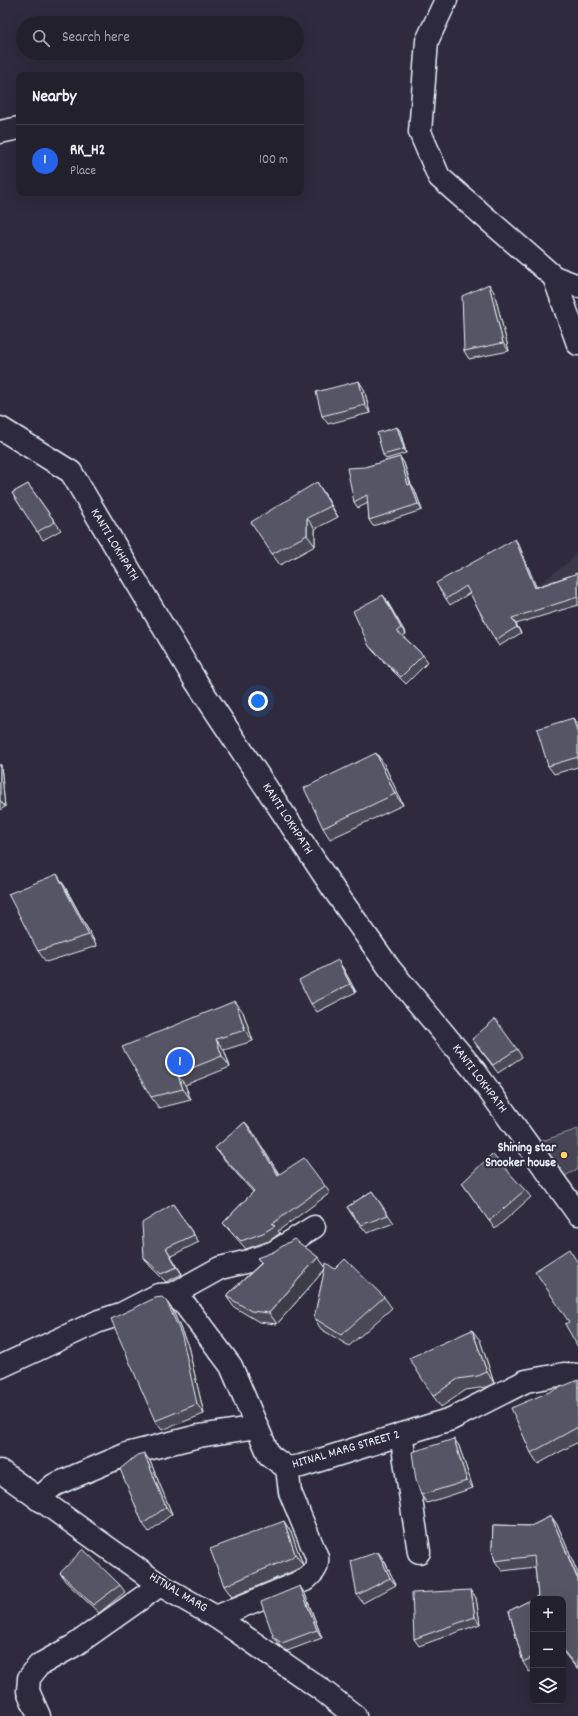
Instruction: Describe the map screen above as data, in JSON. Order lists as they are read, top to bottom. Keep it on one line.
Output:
{"streets":{"street":["KANTI LOKHPATH","HITNAL MARG STREET 2","HITNAL MARG"]},"places":["Shining star Snooker house"],"page":{"search":"Search here","heading":"Nearby","list":[{"mark":"1","name":"RK_H2","note":"Place","value":"100 m"}],"pins":"1","map_buttons":["+","−"]}}
